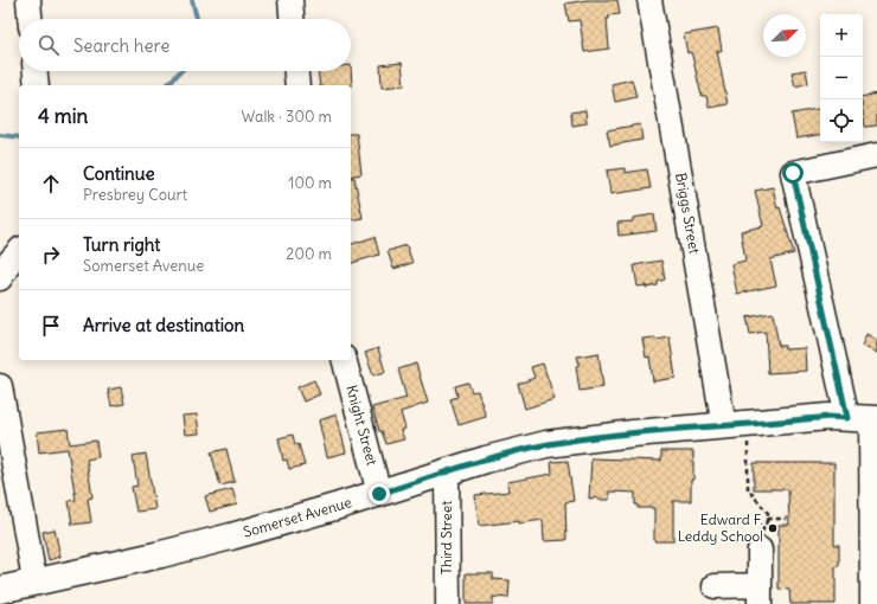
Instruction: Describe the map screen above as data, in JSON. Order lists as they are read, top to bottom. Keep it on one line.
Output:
{"streets":{"main road":["Somerset Avenue"],"street":["Briggs Street","Knight Street","Third Street"]},"crossings":[["Briggs Street","Somerset Avenue"],["Knight Street","Somerset Avenue"],["Somerset Avenue","Third Street"]],"places":["Edward F. Leddy School"],"north":"top right","page":{"map_buttons":["+","−"],"search":"Search here","heading":["4 min","Walk · 300 m"],"list":[["Continue","Presbrey Court","100 m"],["Turn right","Somerset Avenue","200 m"],"Arrive at destination"]}}
